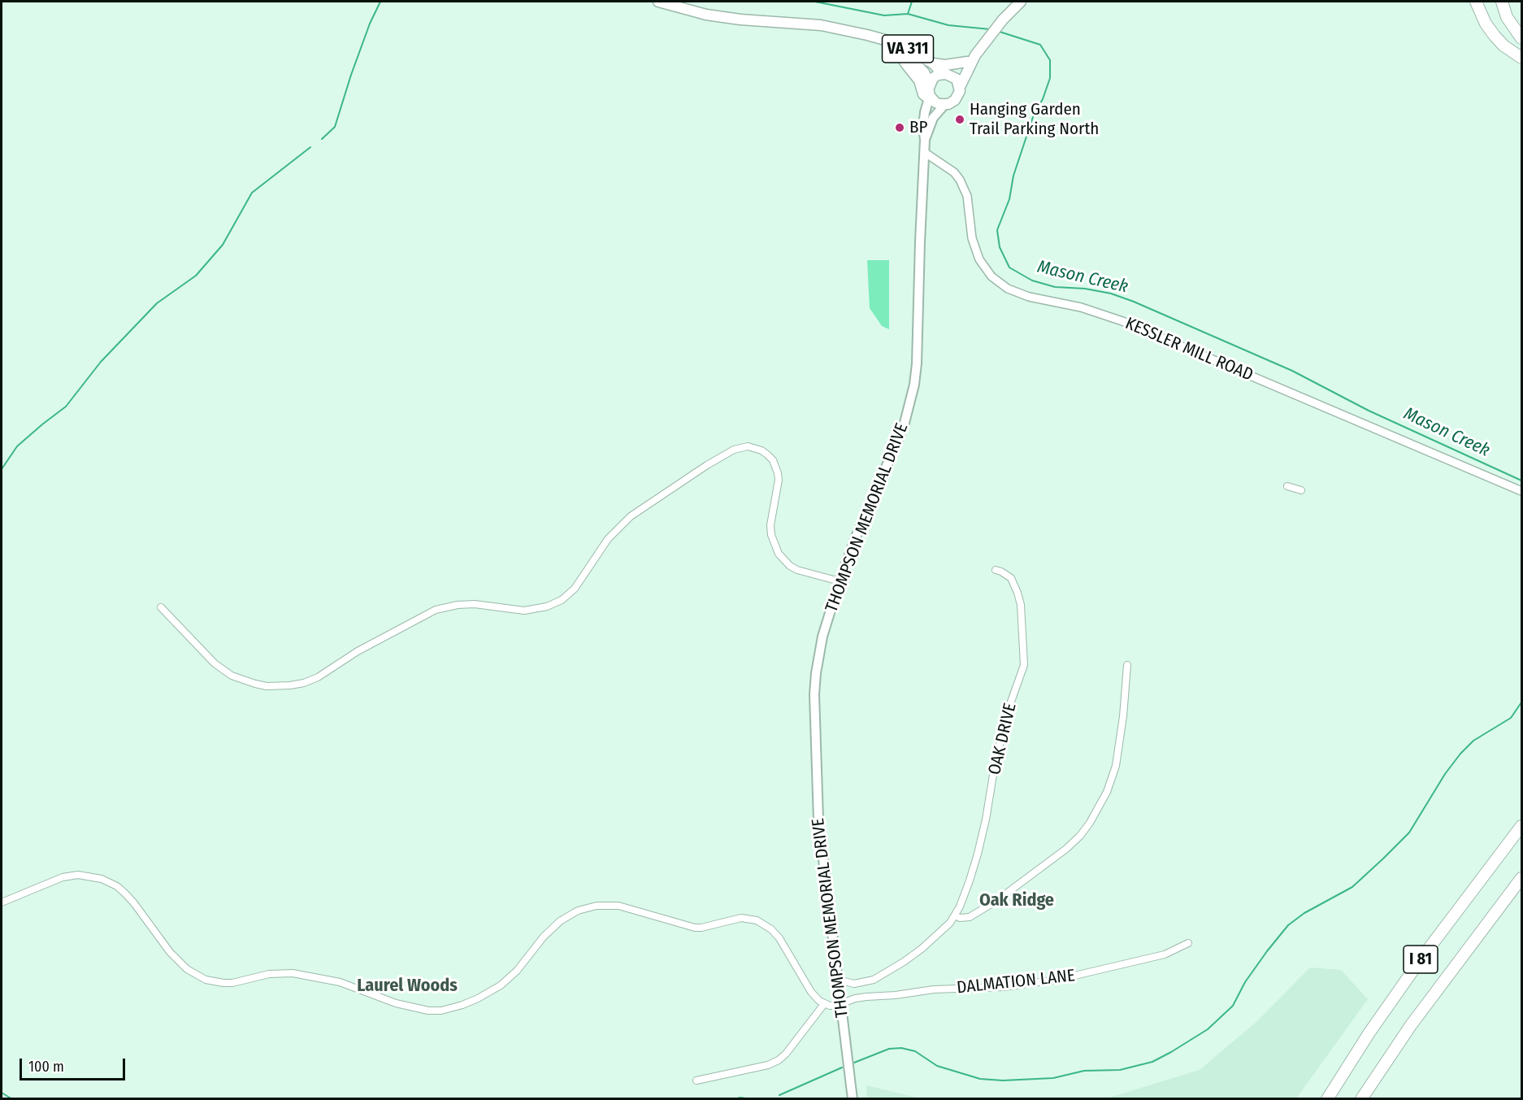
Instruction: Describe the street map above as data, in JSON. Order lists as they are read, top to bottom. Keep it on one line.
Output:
{"streets":{"highway":["I 81"],"main road":["VA 311","THOMPSON MEMORIAL DRIVE"],"street":["KESSLER MILL ROAD","OAK DRIVE","DALMATION LANE"]},"crossings":[["VA 311","THOMPSON MEMORIAL DRIVE"],["KESSLER MILL ROAD","THOMPSON MEMORIAL DRIVE"],["THOMPSON MEMORIAL DRIVE","OAK DRIVE"],["THOMPSON MEMORIAL DRIVE","DALMATION LANE"]],"districts":["Oak Ridge","Laurel Woods"],"water":["Mason Creek"],"places":["Hanging Garden Trail Parking North","BP"],"scale_bar":"100 m"}
